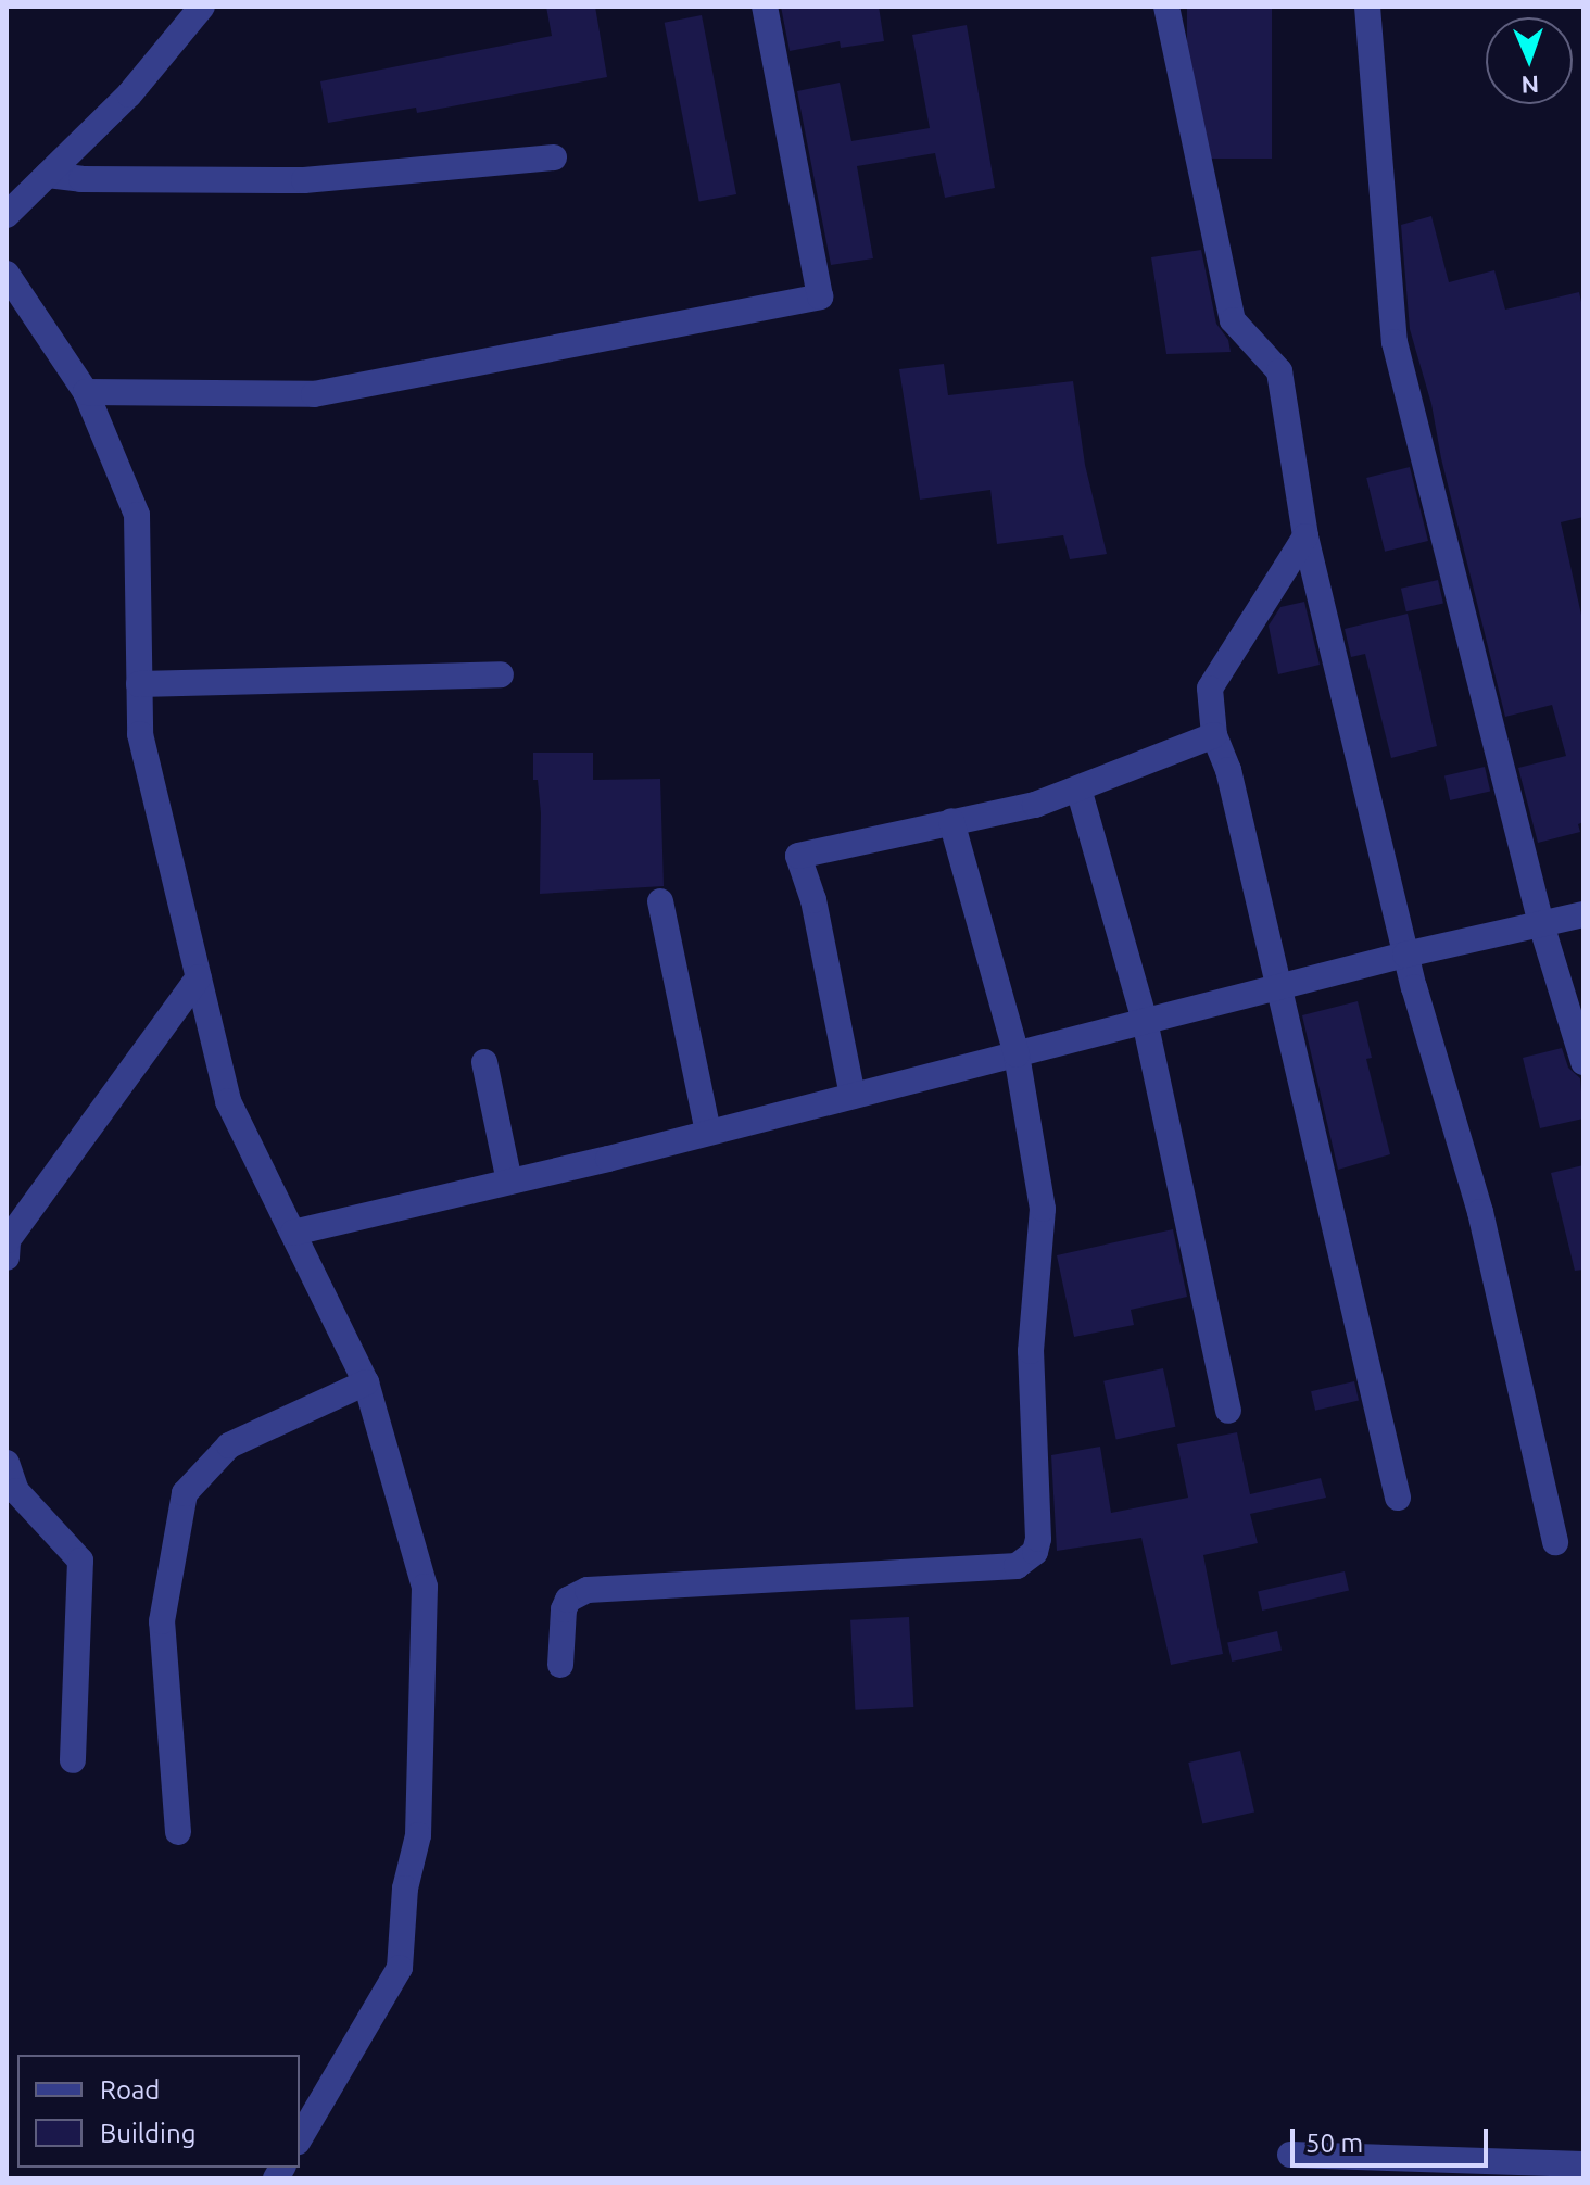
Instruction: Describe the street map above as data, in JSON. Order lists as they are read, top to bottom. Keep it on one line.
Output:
{"legend":["Road","Building"],"scale_bar":"50 m","north":"bottom"}
